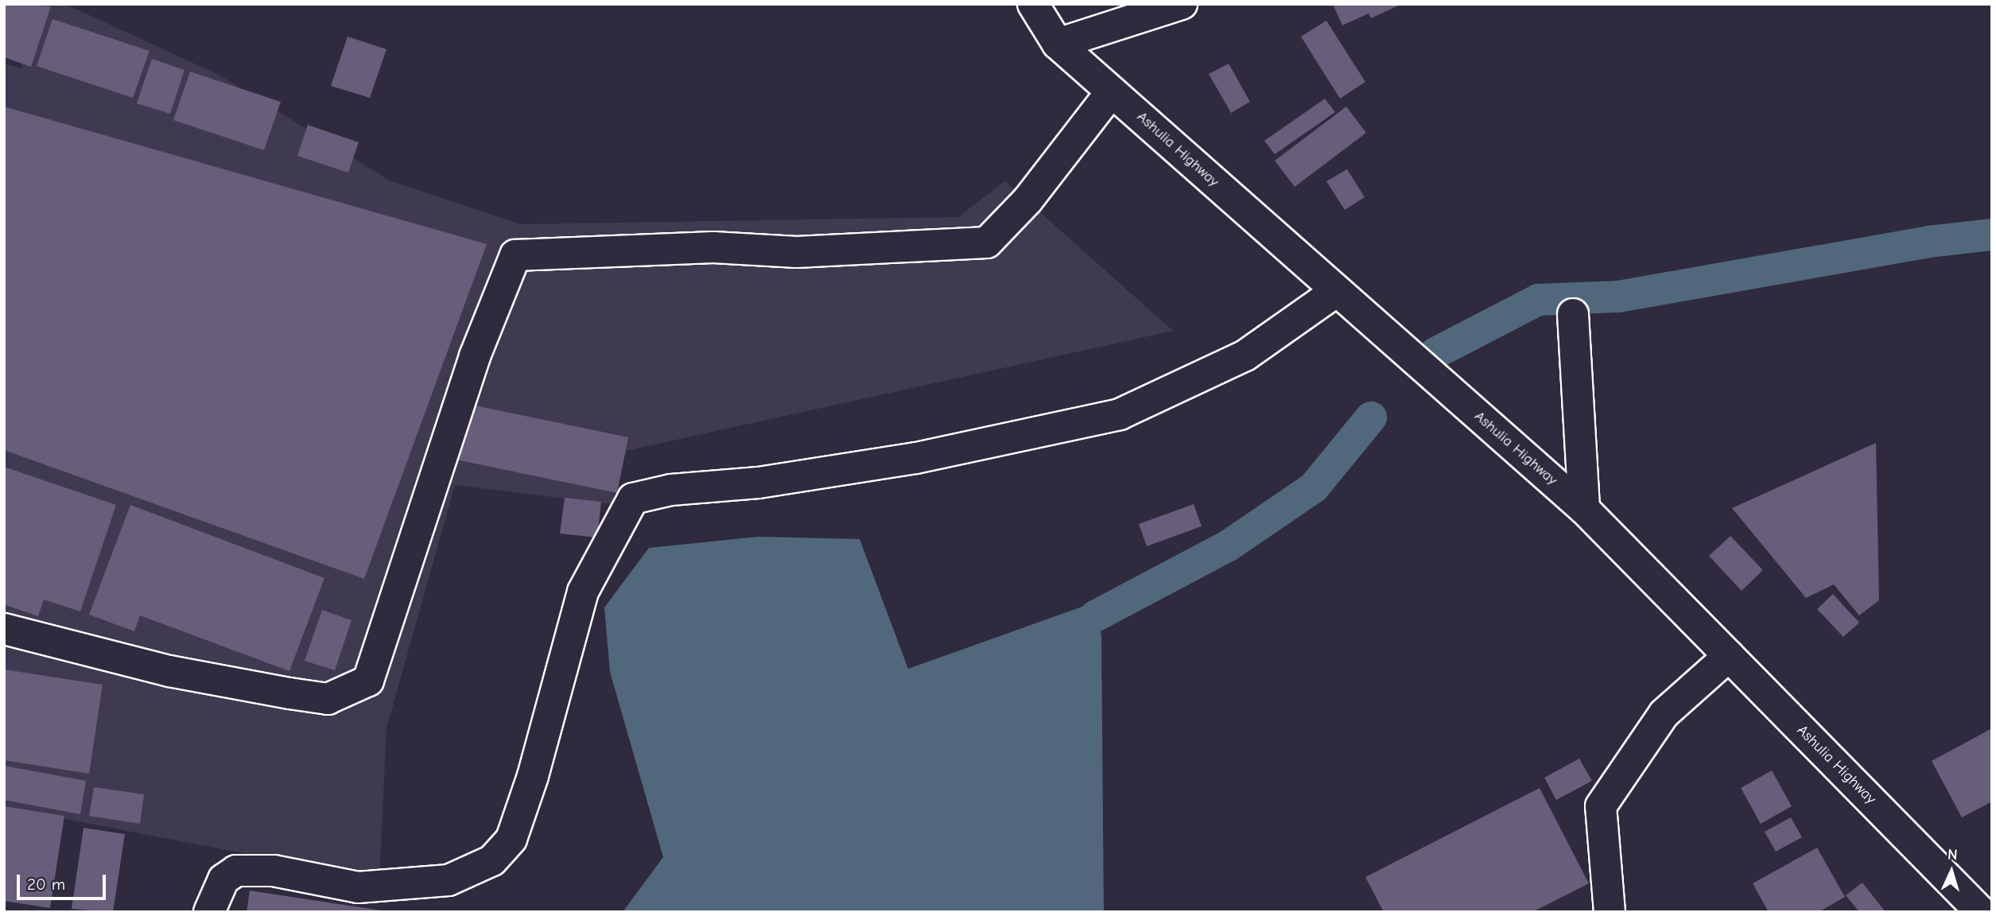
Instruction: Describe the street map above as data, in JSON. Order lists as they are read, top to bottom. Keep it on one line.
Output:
{"streets":{"main road":["Ashulia Highway"]},"scale_bar":"20 m","north":"top"}
